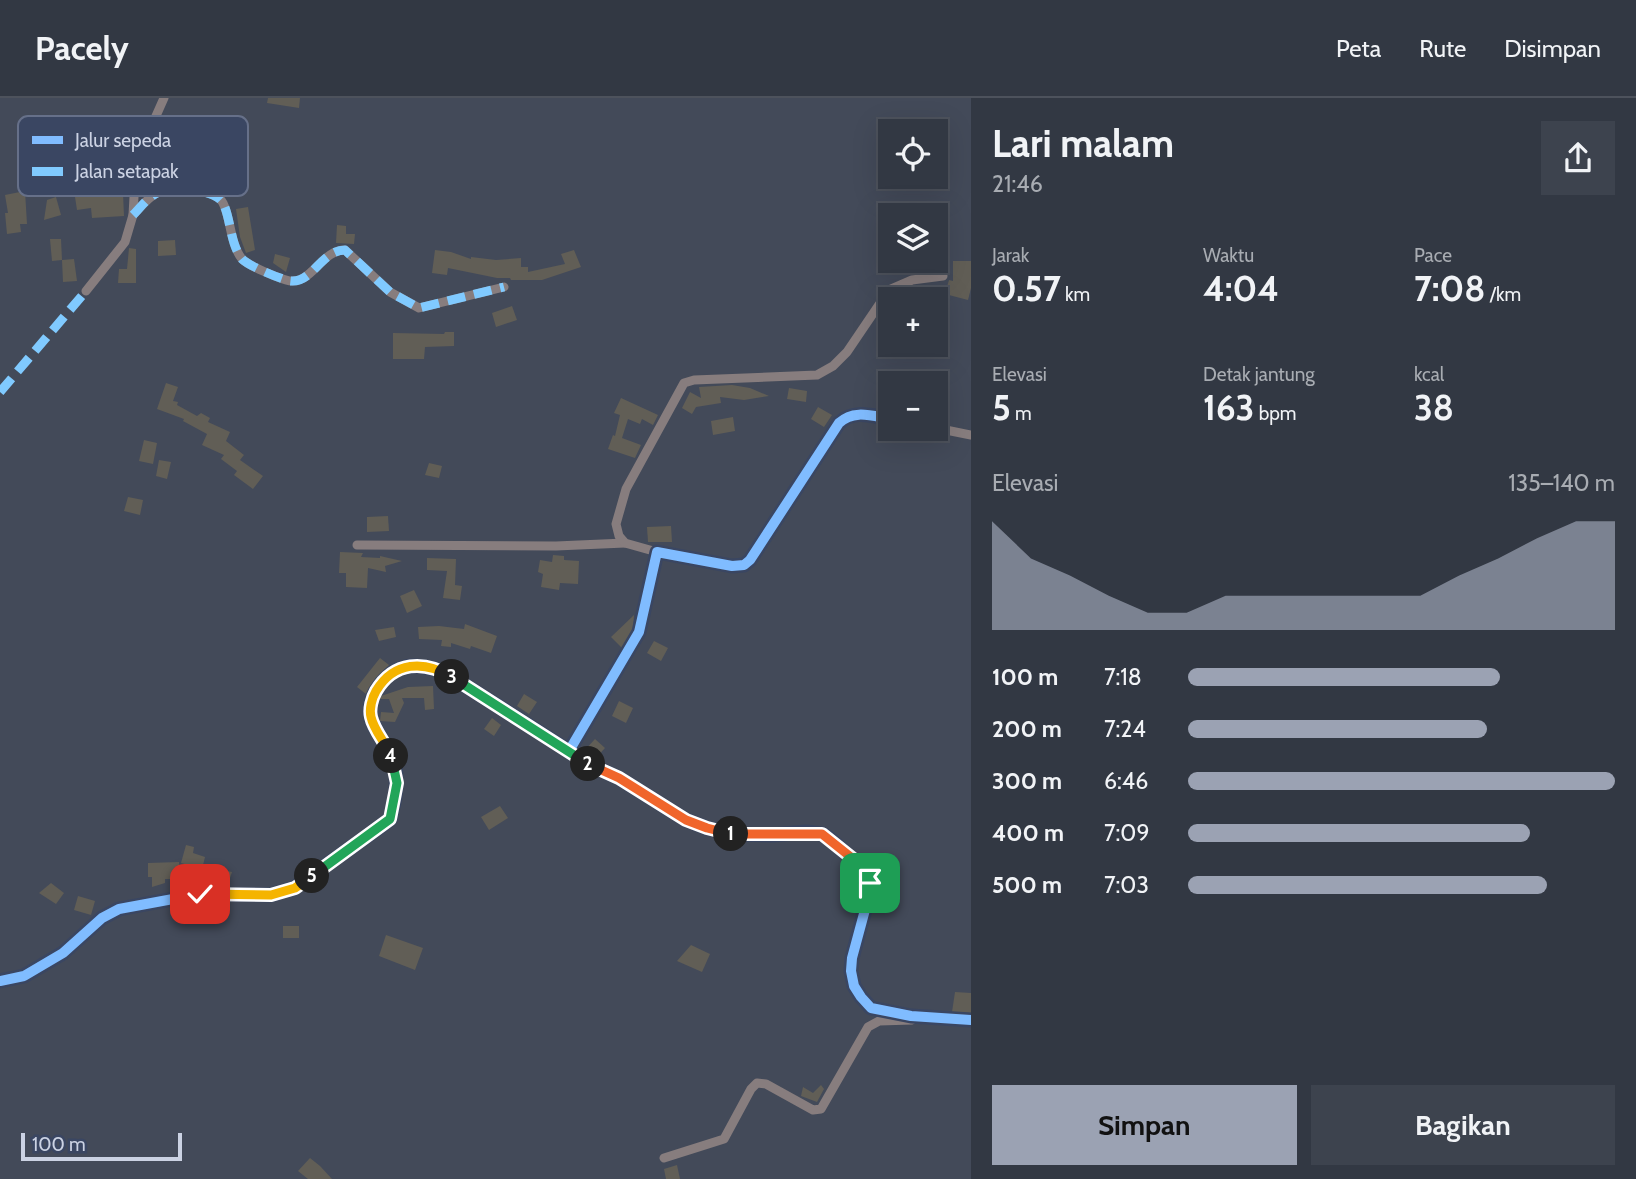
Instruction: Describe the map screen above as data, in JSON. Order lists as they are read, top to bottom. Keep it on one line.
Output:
{"legend":["Jalur sepeda","Jalan setapak"],"scale_bar":"100 m","page":{"header":"Pacely","nav":["Peta","Rute","Disimpan"],"heading":["Lari malam","21:46"],"map_buttons":["+","−"],"stats":[["Jarak","0.57 km"],["Waktu","4:04"],["Pace","7:08 /km"],["Elevasi","5 m"],["Detak jantung","163 bpm"],["kcal","38"]],"chart":["Elevasi","135–140 m"],"list":[{"name":"100 m","note":"7:18"},{"name":"200 m","note":"7:24"},{"name":"300 m","note":"6:46"},{"name":"400 m","note":"7:09"},{"name":"500 m","note":"7:03"}],"pins":["3","4","2","1","5"],"buttons":["Simpan","Bagikan"],"scale":"100 m"}}
